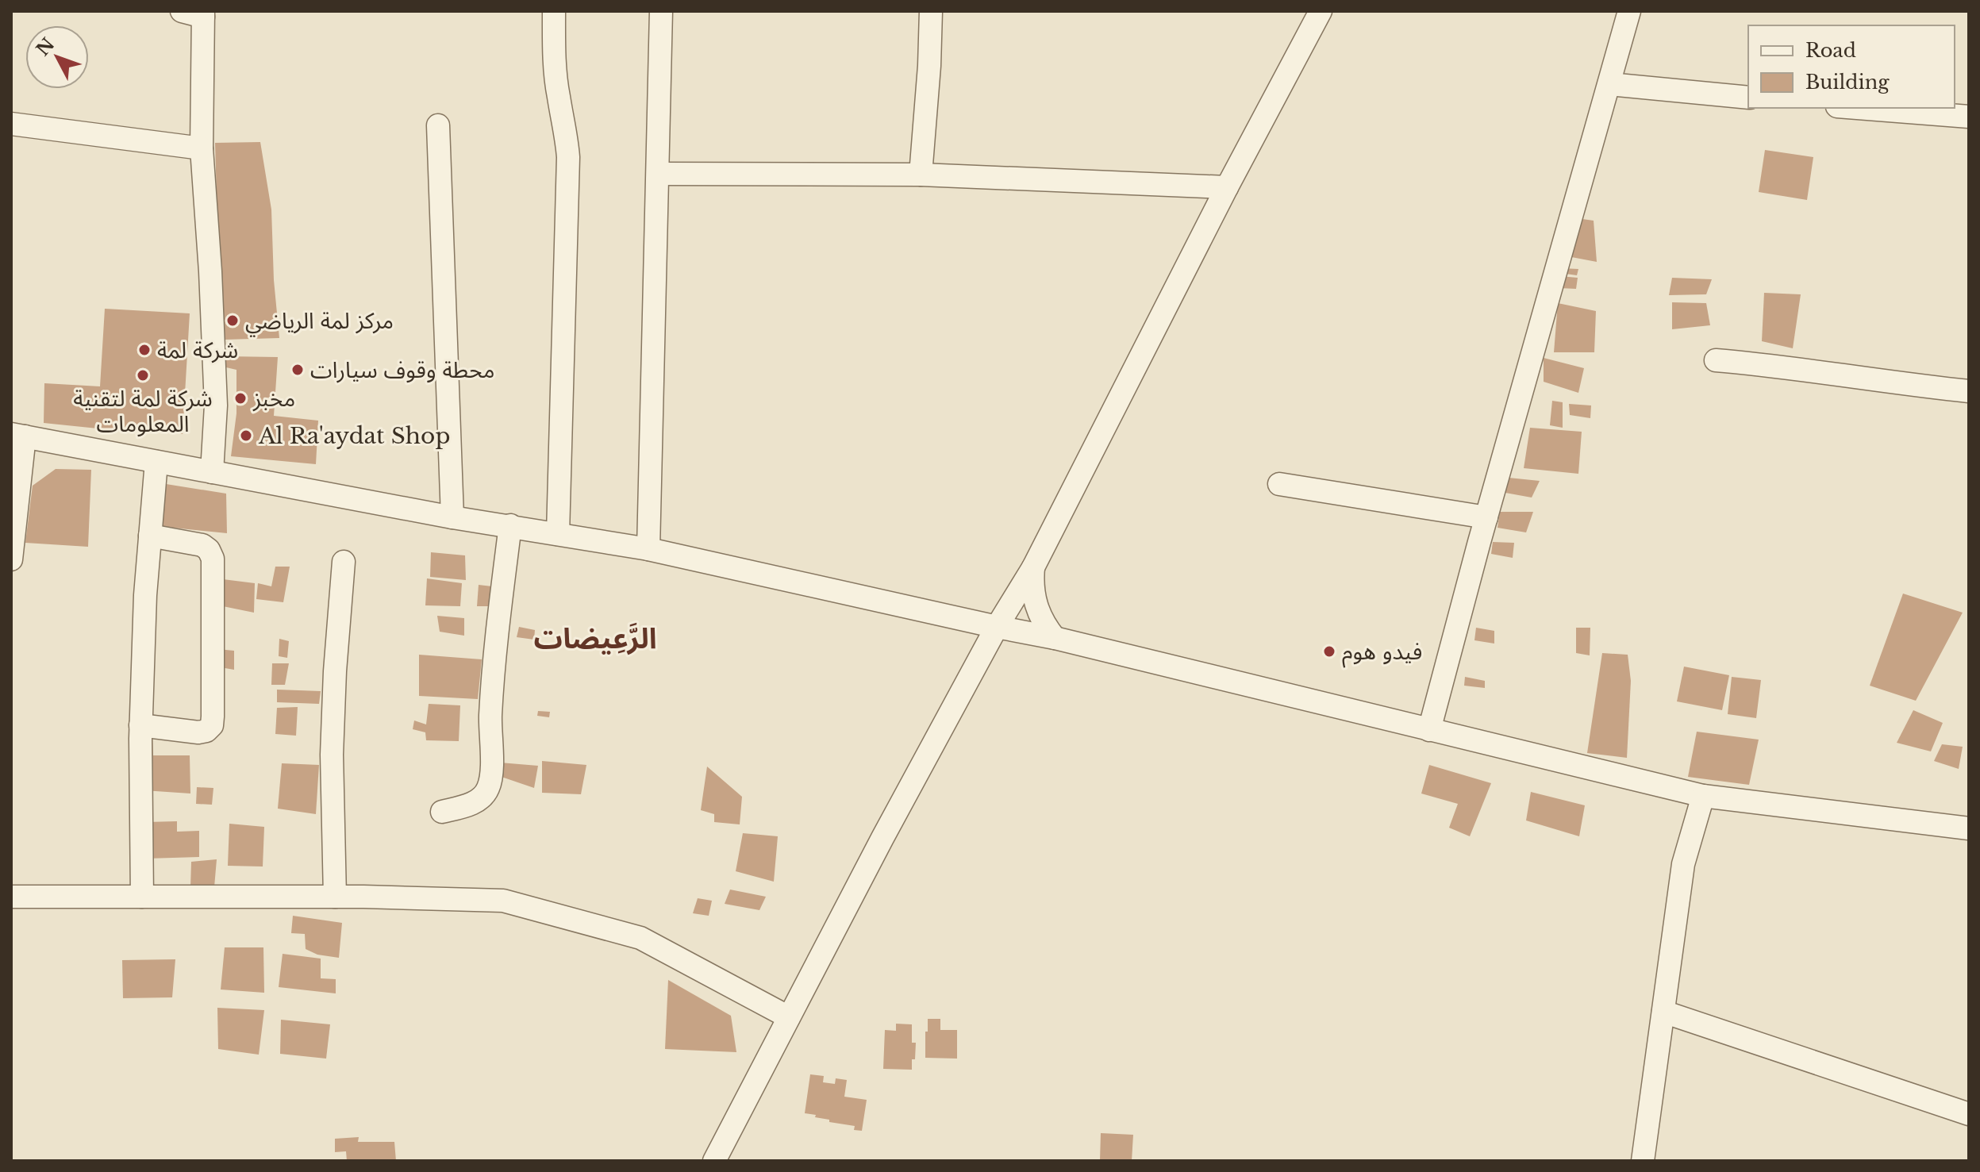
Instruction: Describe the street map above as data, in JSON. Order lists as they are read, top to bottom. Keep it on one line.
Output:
{"districts":["الرَّعِيضات"],"places":["مركز لمة الرياضي","شركة لمة","محطة وقوف سيارات","شركة لمة لتقنية المعلومات","مخبز","Al Ra'aydat Shop","فيدو هوم"],"legend":["Road","Building"],"north":"top left"}
